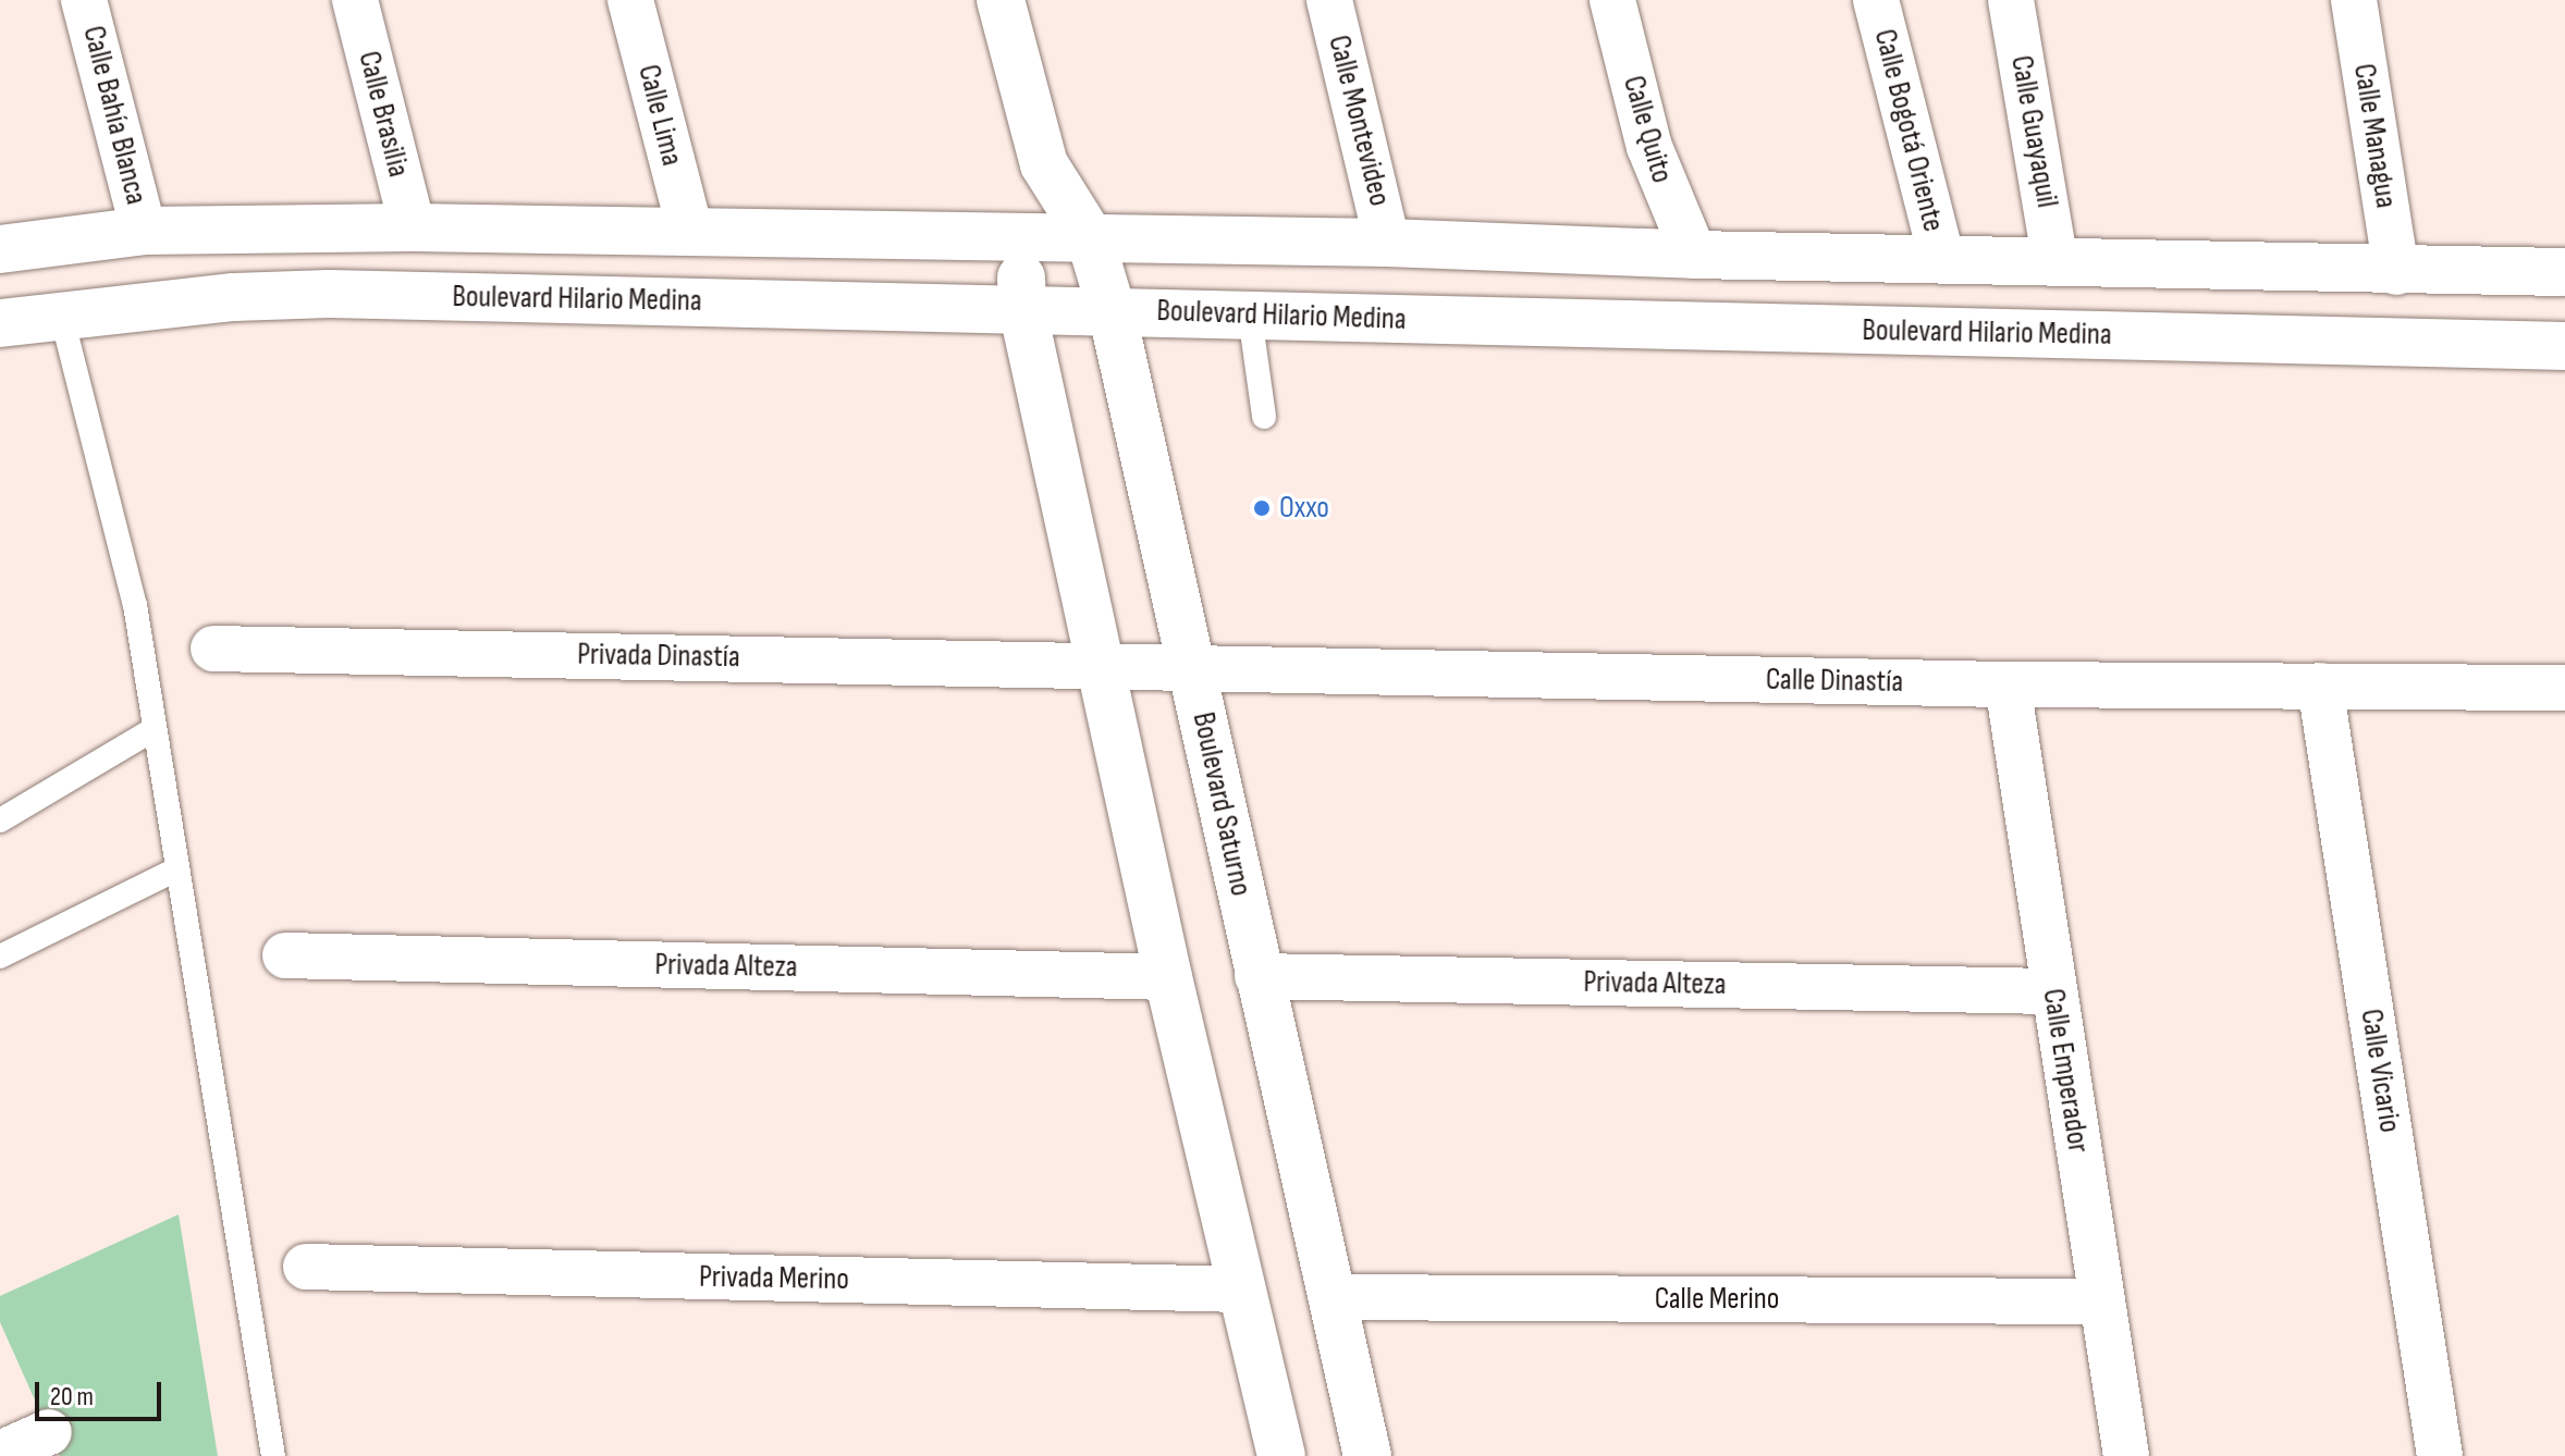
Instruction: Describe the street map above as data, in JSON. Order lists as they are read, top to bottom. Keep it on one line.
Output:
{"streets":{"main road":["Boulevard Hilario Medina","Boulevard Saturno"],"street":["Calle Brasilia","Calle Bahía Blanca","Calle Lima","Calle Montevideo","Calle Quito","Calle Bogotá Oriente","Calle Guayaquil","Calle Managua","Privada Dinastía","Calle Dinastía","Privada Alteza","Calle Emperador","Calle Vicario","Privada Merino","Calle Merino"]},"crossings":[["Boulevard Hilario Medina","Boulevard Saturno"],["Privada Dinastía","Calle Dinastía"],["Calle Dinastía","Boulevard Saturno"],["Calle Dinastía","Calle Emperador"],["Calle Dinastía","Calle Vicario"],["Boulevard Saturno","Privada Alteza"],["Boulevard Saturno","Calle Merino"],["Privada Alteza","Calle Emperador"],["Calle Emperador","Calle Merino"]],"places":["Oxxo"],"scale_bar":"20 m"}
